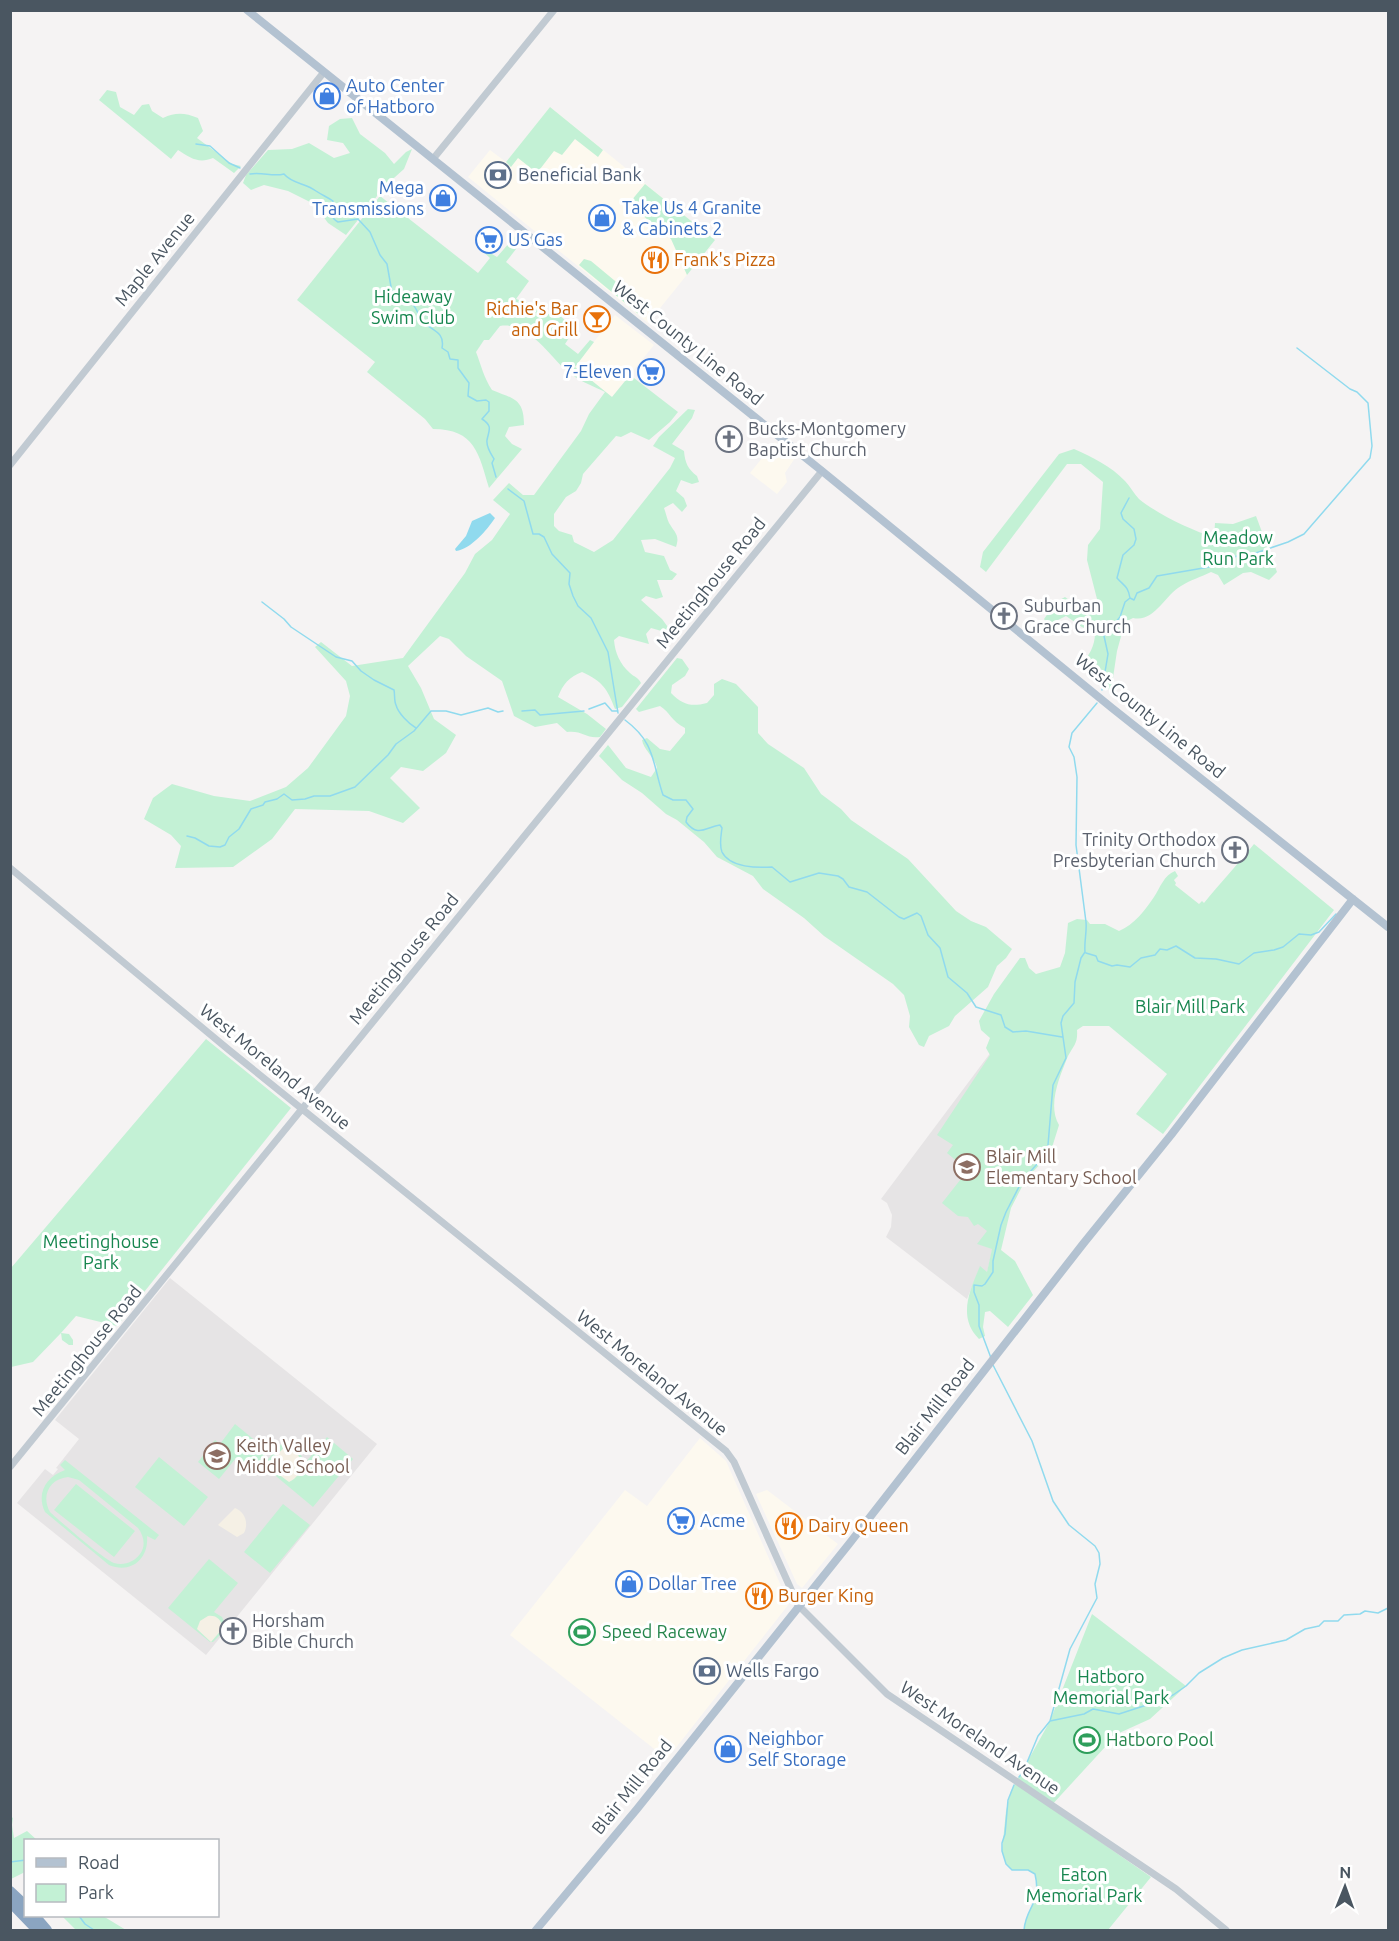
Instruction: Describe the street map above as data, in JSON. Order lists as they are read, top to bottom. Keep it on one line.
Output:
{"streets":{"main road":["West County Line Road","Blair Mill Road"],"street":["Maple Avenue","Meetinghouse Road","West Moreland Avenue"]},"crossings":[["Maple Avenue","West County Line Road"],["West County Line Road","Meetinghouse Road"],["West County Line Road","Blair Mill Road"],["Meetinghouse Road","West Moreland Avenue"],["West Moreland Avenue","Blair Mill Road"]],"parks":["Hideaway Swim Club","Meadow Run Park","Blair Mill Park","Meetinghouse Park","Hatboro Memorial Park","Eaton Memorial Park"],"places":{"shop":["Auto Center of Hatboro","Mega Transmissions","Take Us 4 Granite & Cabinets 2","Dollar Tree","Neighbor Self Storage"],"bank":["Beneficial Bank","Wells Fargo"],"supermarket":["US Gas","7-Eleven","Acme"],"restaurant":["Frank's Pizza","Dairy Queen","Burger King"],"bar":["Richie's Bar and Grill"],"church":["Bucks-Montgomery Baptist Church","Suburban Grace Church","Trinity Orthodox Presbyterian Church","Horsham Bible Church"],"school or university":["Blair Mill Elementary School","Keith Valley Middle School"],"sports":["Speed Raceway","Hatboro Pool"]},"legend":["Road","Park"],"north":"top"}
